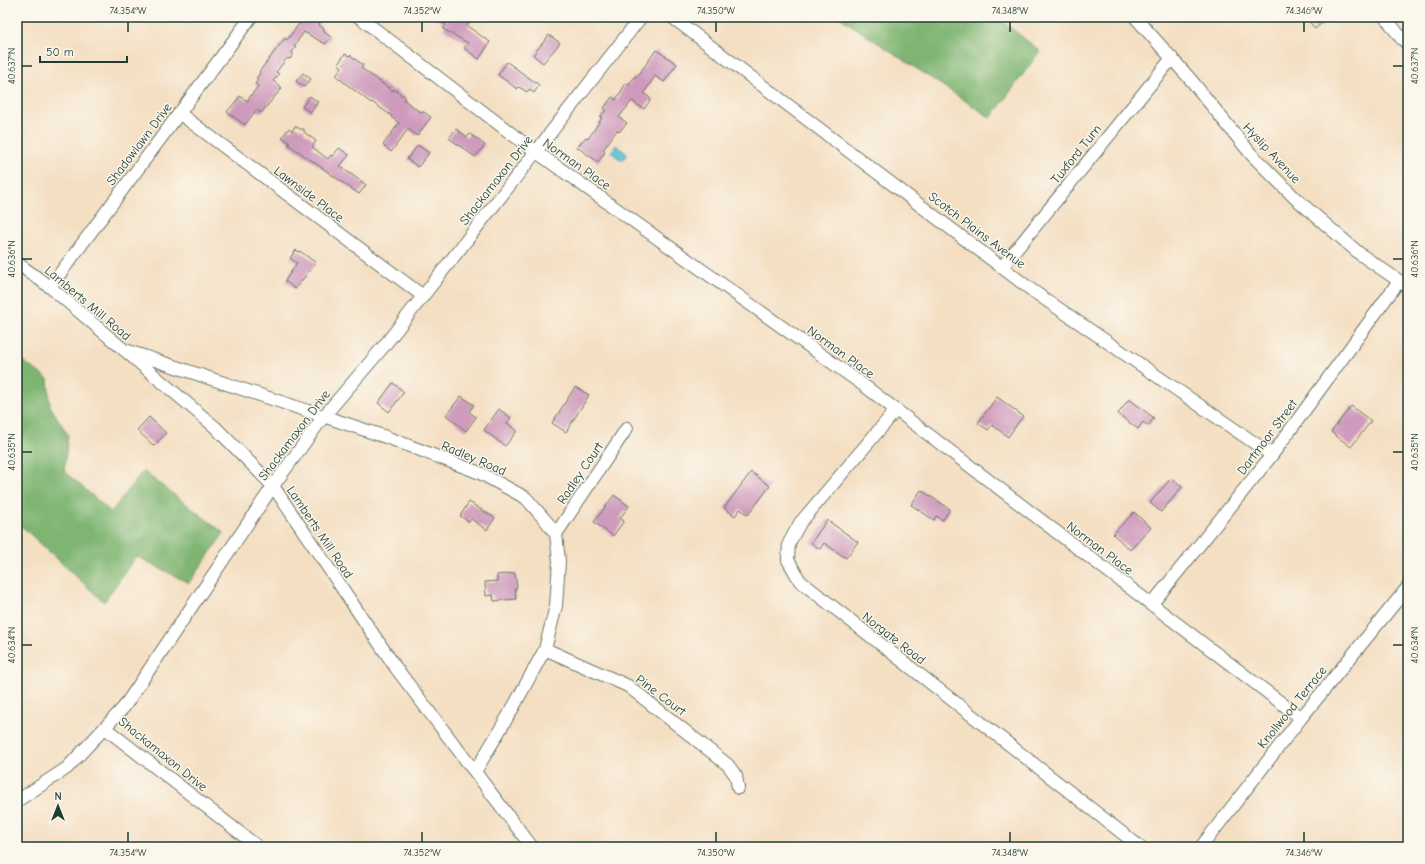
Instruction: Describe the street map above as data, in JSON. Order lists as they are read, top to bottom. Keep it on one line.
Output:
{"streets":{"street":["Shadowlawn Drive","Hyslip Avenue","Tuxford Turn","Norman Place","Shackamaxon Drive","Lawnside Place","Scotch Plains Avenue","Lamberts Mill Road","Dartmoor Street","Radley Road","Radley Court","Norgate Road","Pine Court","Knollwood Terrace"]},"crossings":[["Shadowlawn Drive","Lawnside Place"],["Shadowlawn Drive","Lamberts Mill Road"],["Hyslip Avenue","Tuxford Turn"],["Hyslip Avenue","Dartmoor Street"],["Tuxford Turn","Scotch Plains Avenue"],["Norman Place","Shackamaxon Drive"],["Norman Place","Dartmoor Street"],["Norman Place","Norgate Road"],["Norman Place","Knollwood Terrace"],["Shackamaxon Drive","Lawnside Place"],["Shackamaxon Drive","Lamberts Mill Road"],["Shackamaxon Drive","Radley Road"],["Scotch Plains Avenue","Dartmoor Street"],["Lamberts Mill Road","Radley Road"],["Radley Road","Radley Court"]],"scale_bar":"50 m","north":"top","coordinates":["74.354°W","74.352°W","74.350°W","74.348°W","74.346°W","40.637°N","40.636°N","40.635°N","40.634°N"]}
